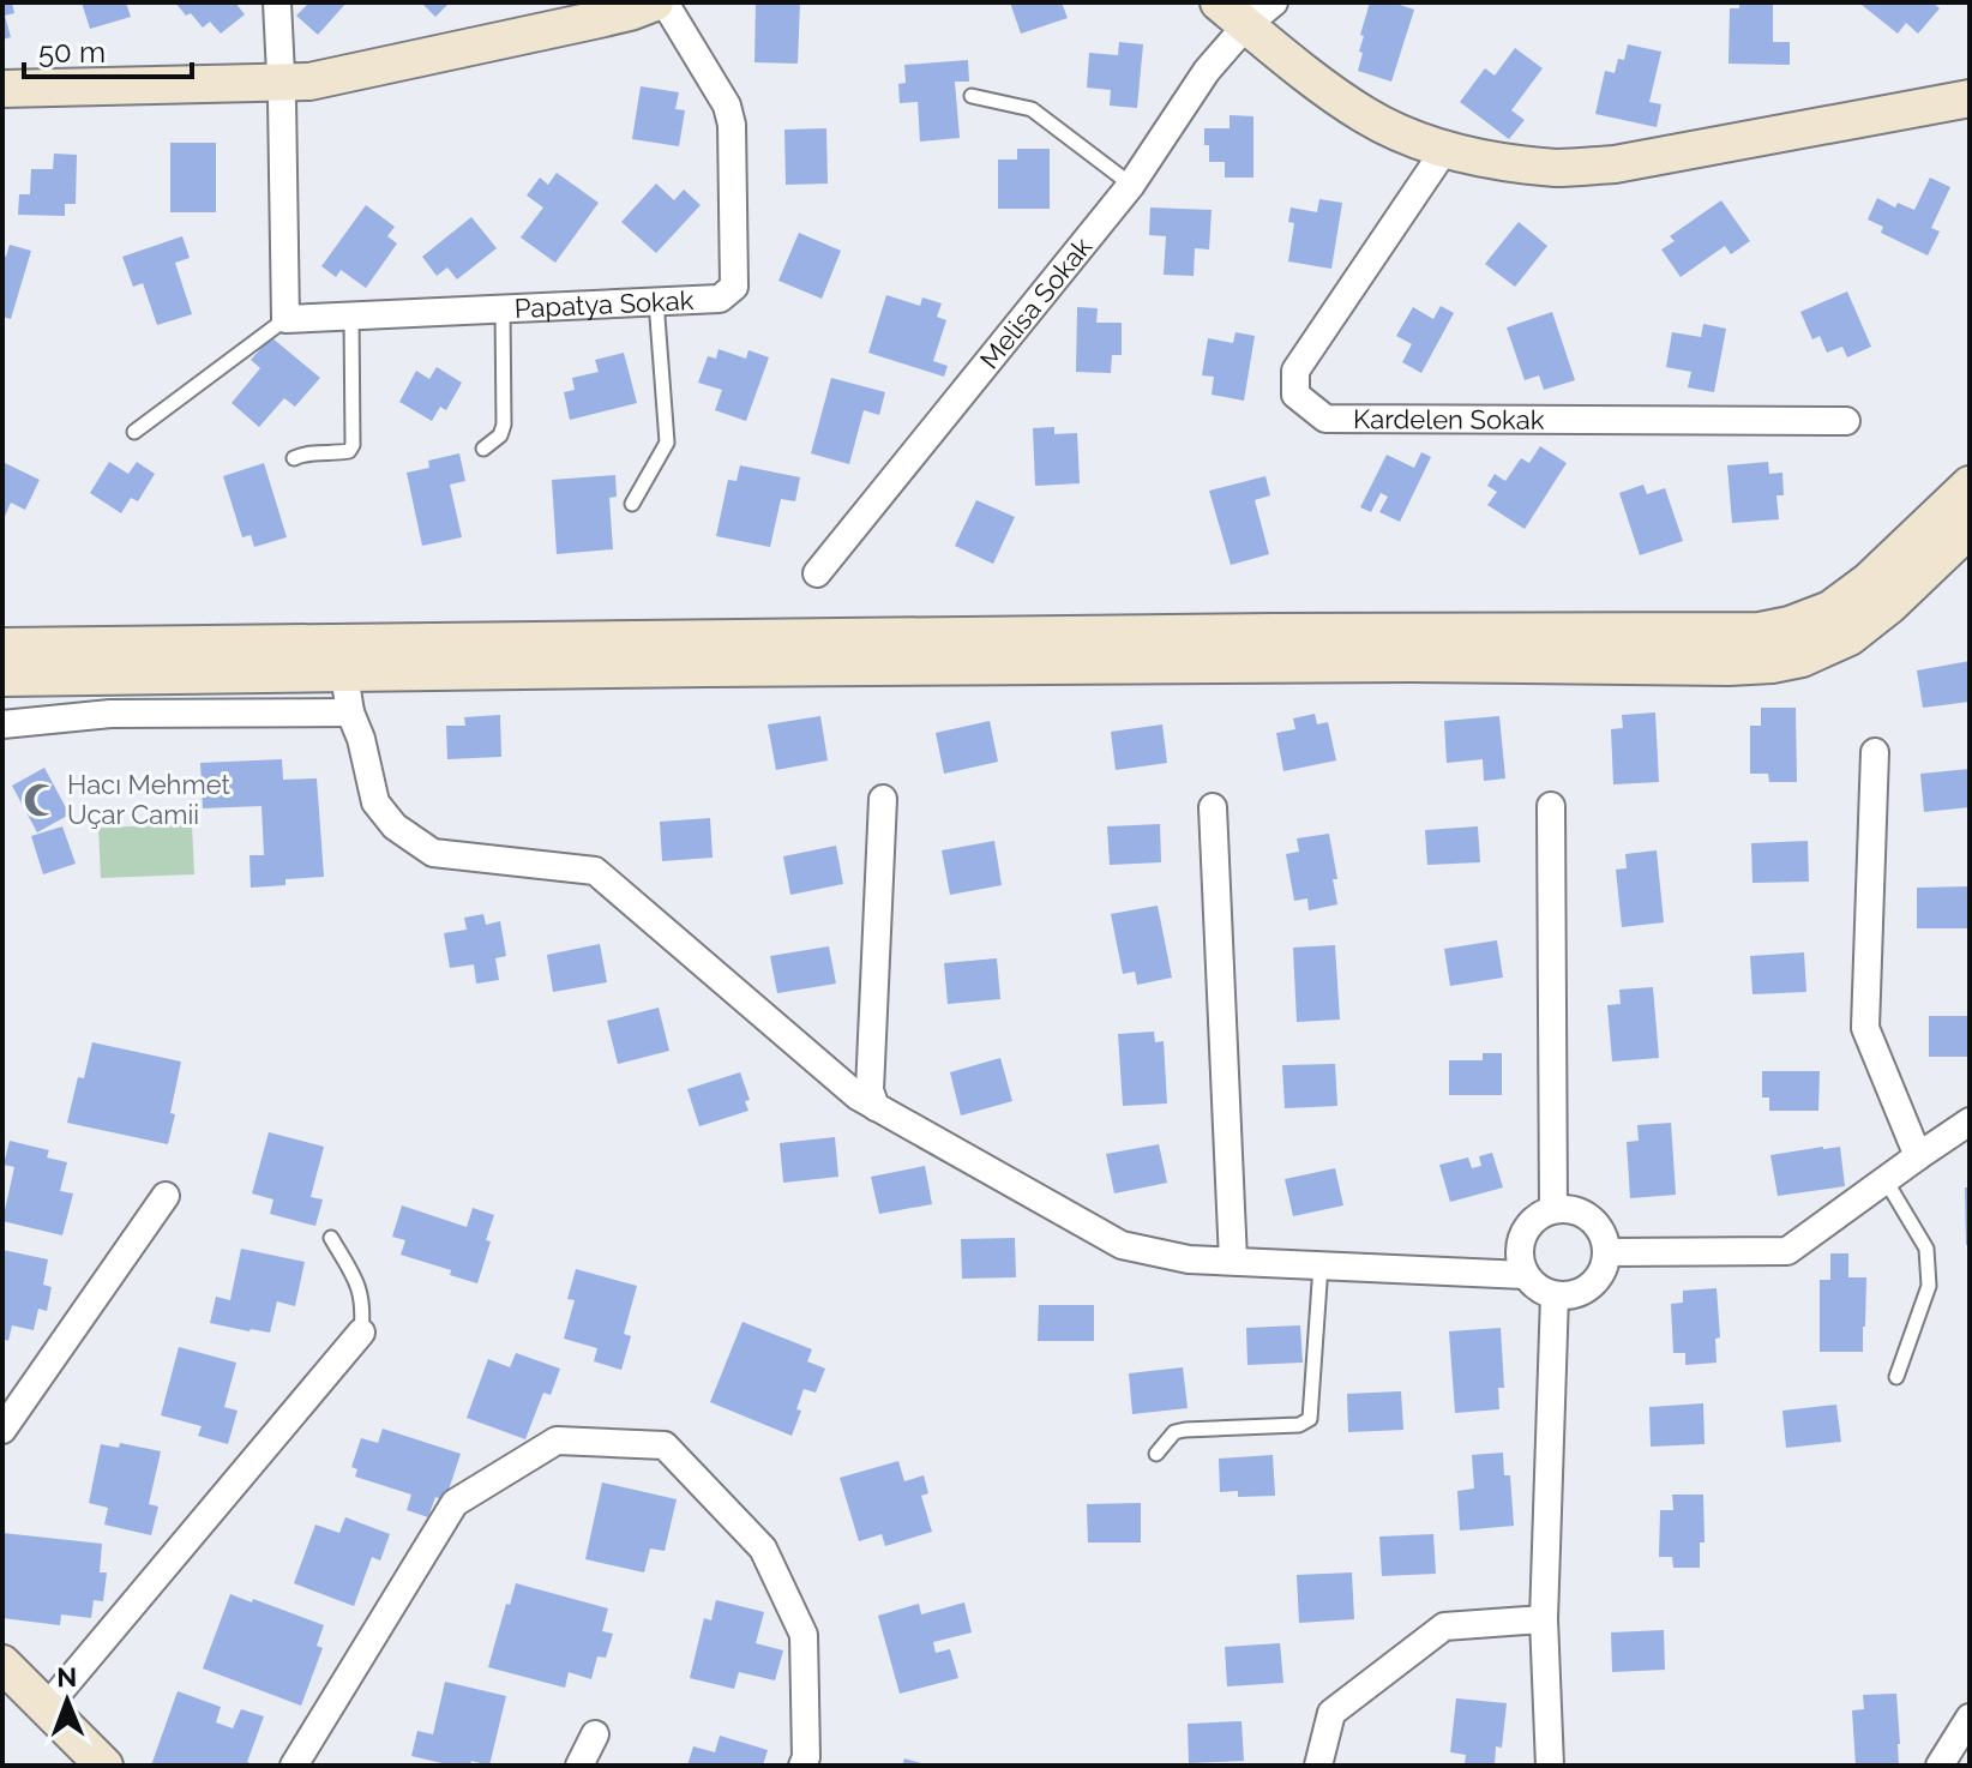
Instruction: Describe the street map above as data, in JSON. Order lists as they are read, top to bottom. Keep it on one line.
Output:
{"streets":{"street":["Melisa Sokak","Papatya Sokak","Kardelen Sokak"]},"places":{"mosque":["Hacı Mehmet Uçar Camii"]},"scale_bar":"50 m","north":"top"}
